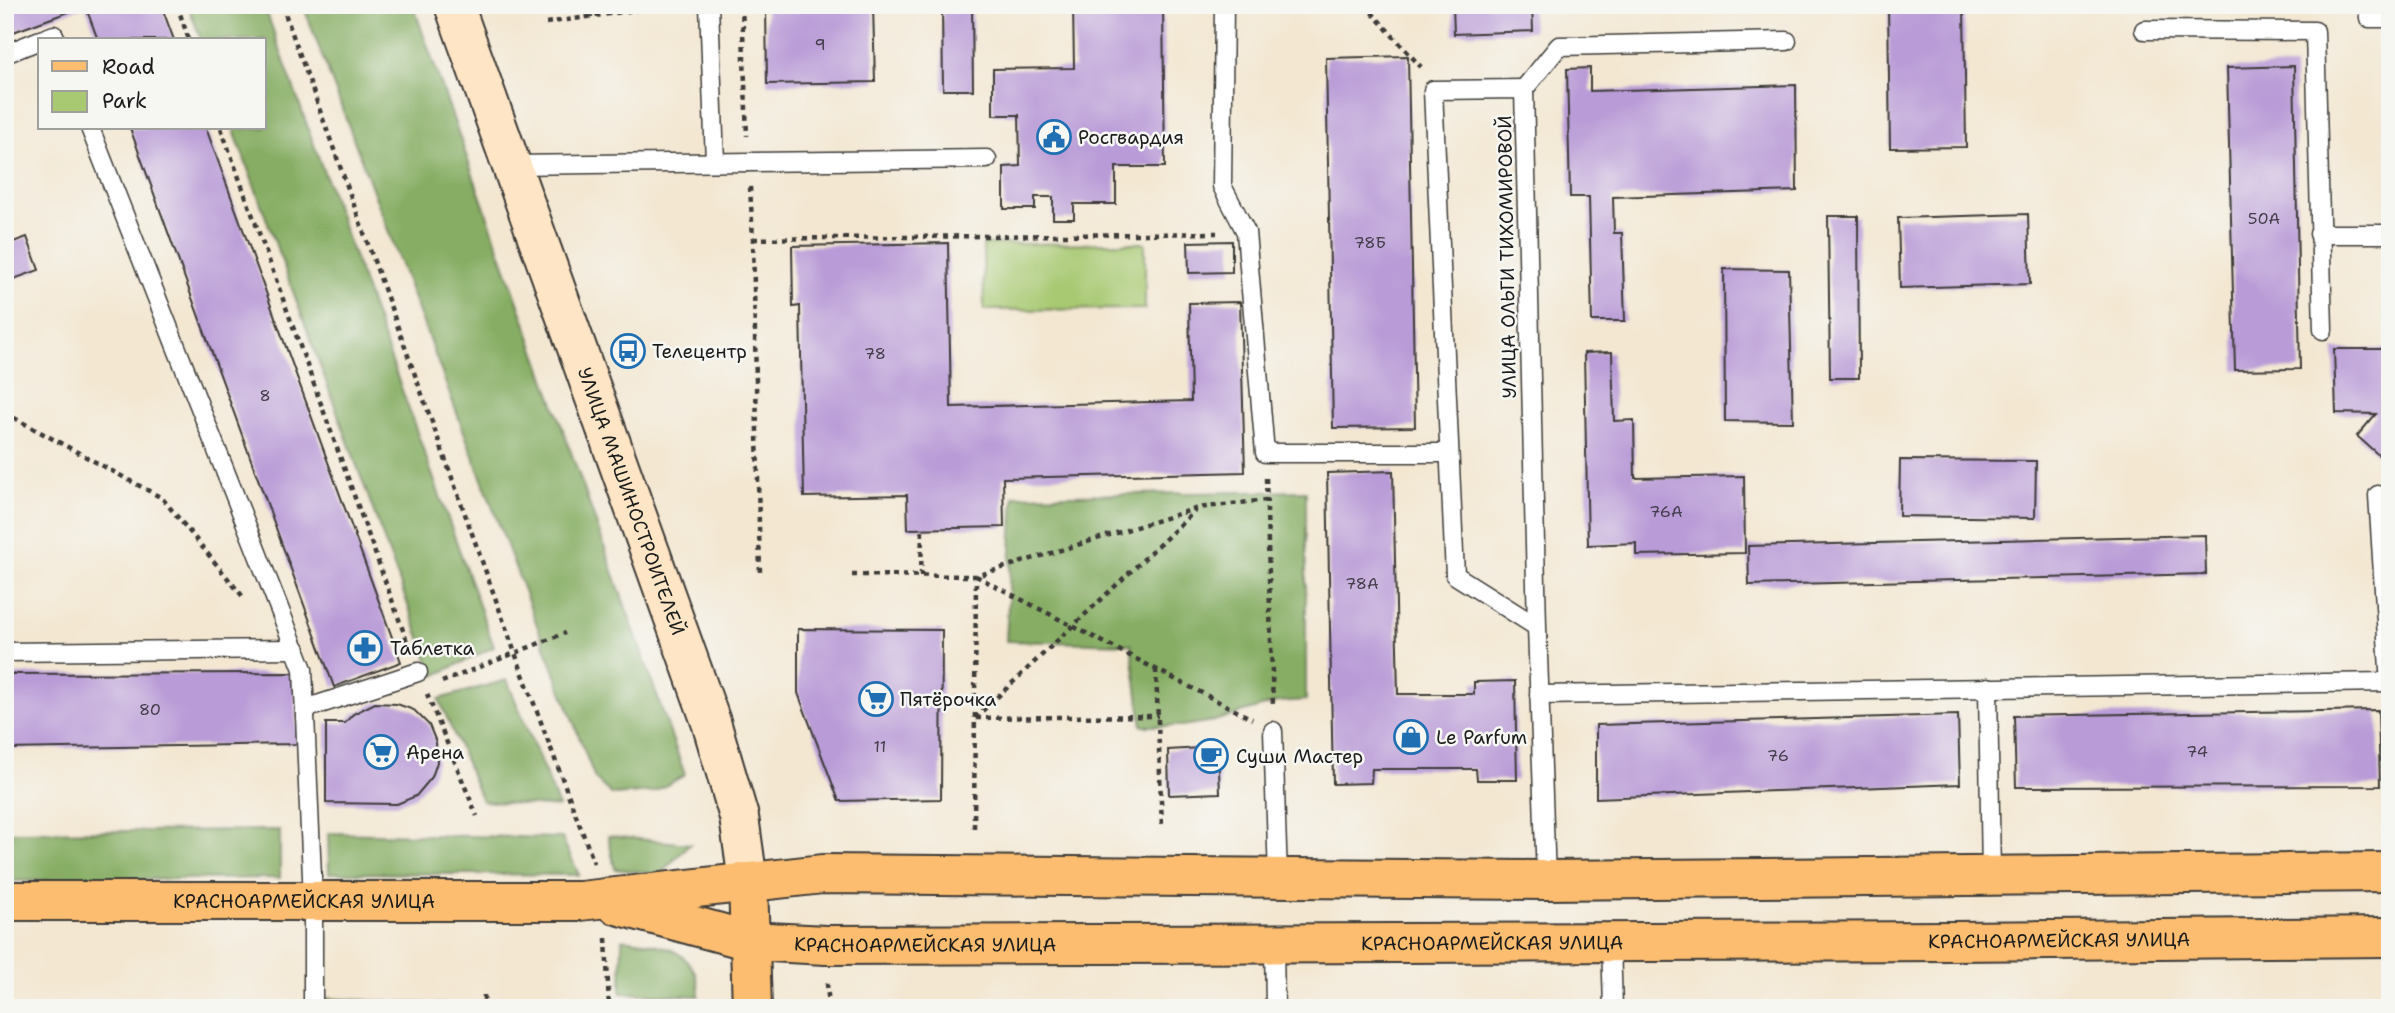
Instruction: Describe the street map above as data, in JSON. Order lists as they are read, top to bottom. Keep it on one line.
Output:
{"streets":{"main road":["УЛИЦА МАШИНОСТРОИТЕЛЕЙ","КРАСНОАРМЕЙСКАЯ УЛИЦА"],"lane":["УЛИЦА ОЛЬГИ ТИХОМИРОВОЙ"]},"crossings":[["УЛИЦА ОЛЬГИ ТИХОМИРОВОЙ","КРАСНОАРМЕЙСКАЯ УЛИЦА"],["УЛИЦА МАШИНОСТРОИТЕЛЕЙ","КРАСНОАРМЕЙСКАЯ УЛИЦА"]],"places":{"public building":["Росгвардия"],"bus stop":["Телецентр"],"pharmacy":["Таблетка"],"supermarket":["Пятёрочка","Арена"],"shop":["Le Parfum"],"cafe":["Суши Мастер"]},"house_numbers":["9","50А","78Б","78","8","76А","78А","80","11","74","76"],"legend":["Road","Park"]}
